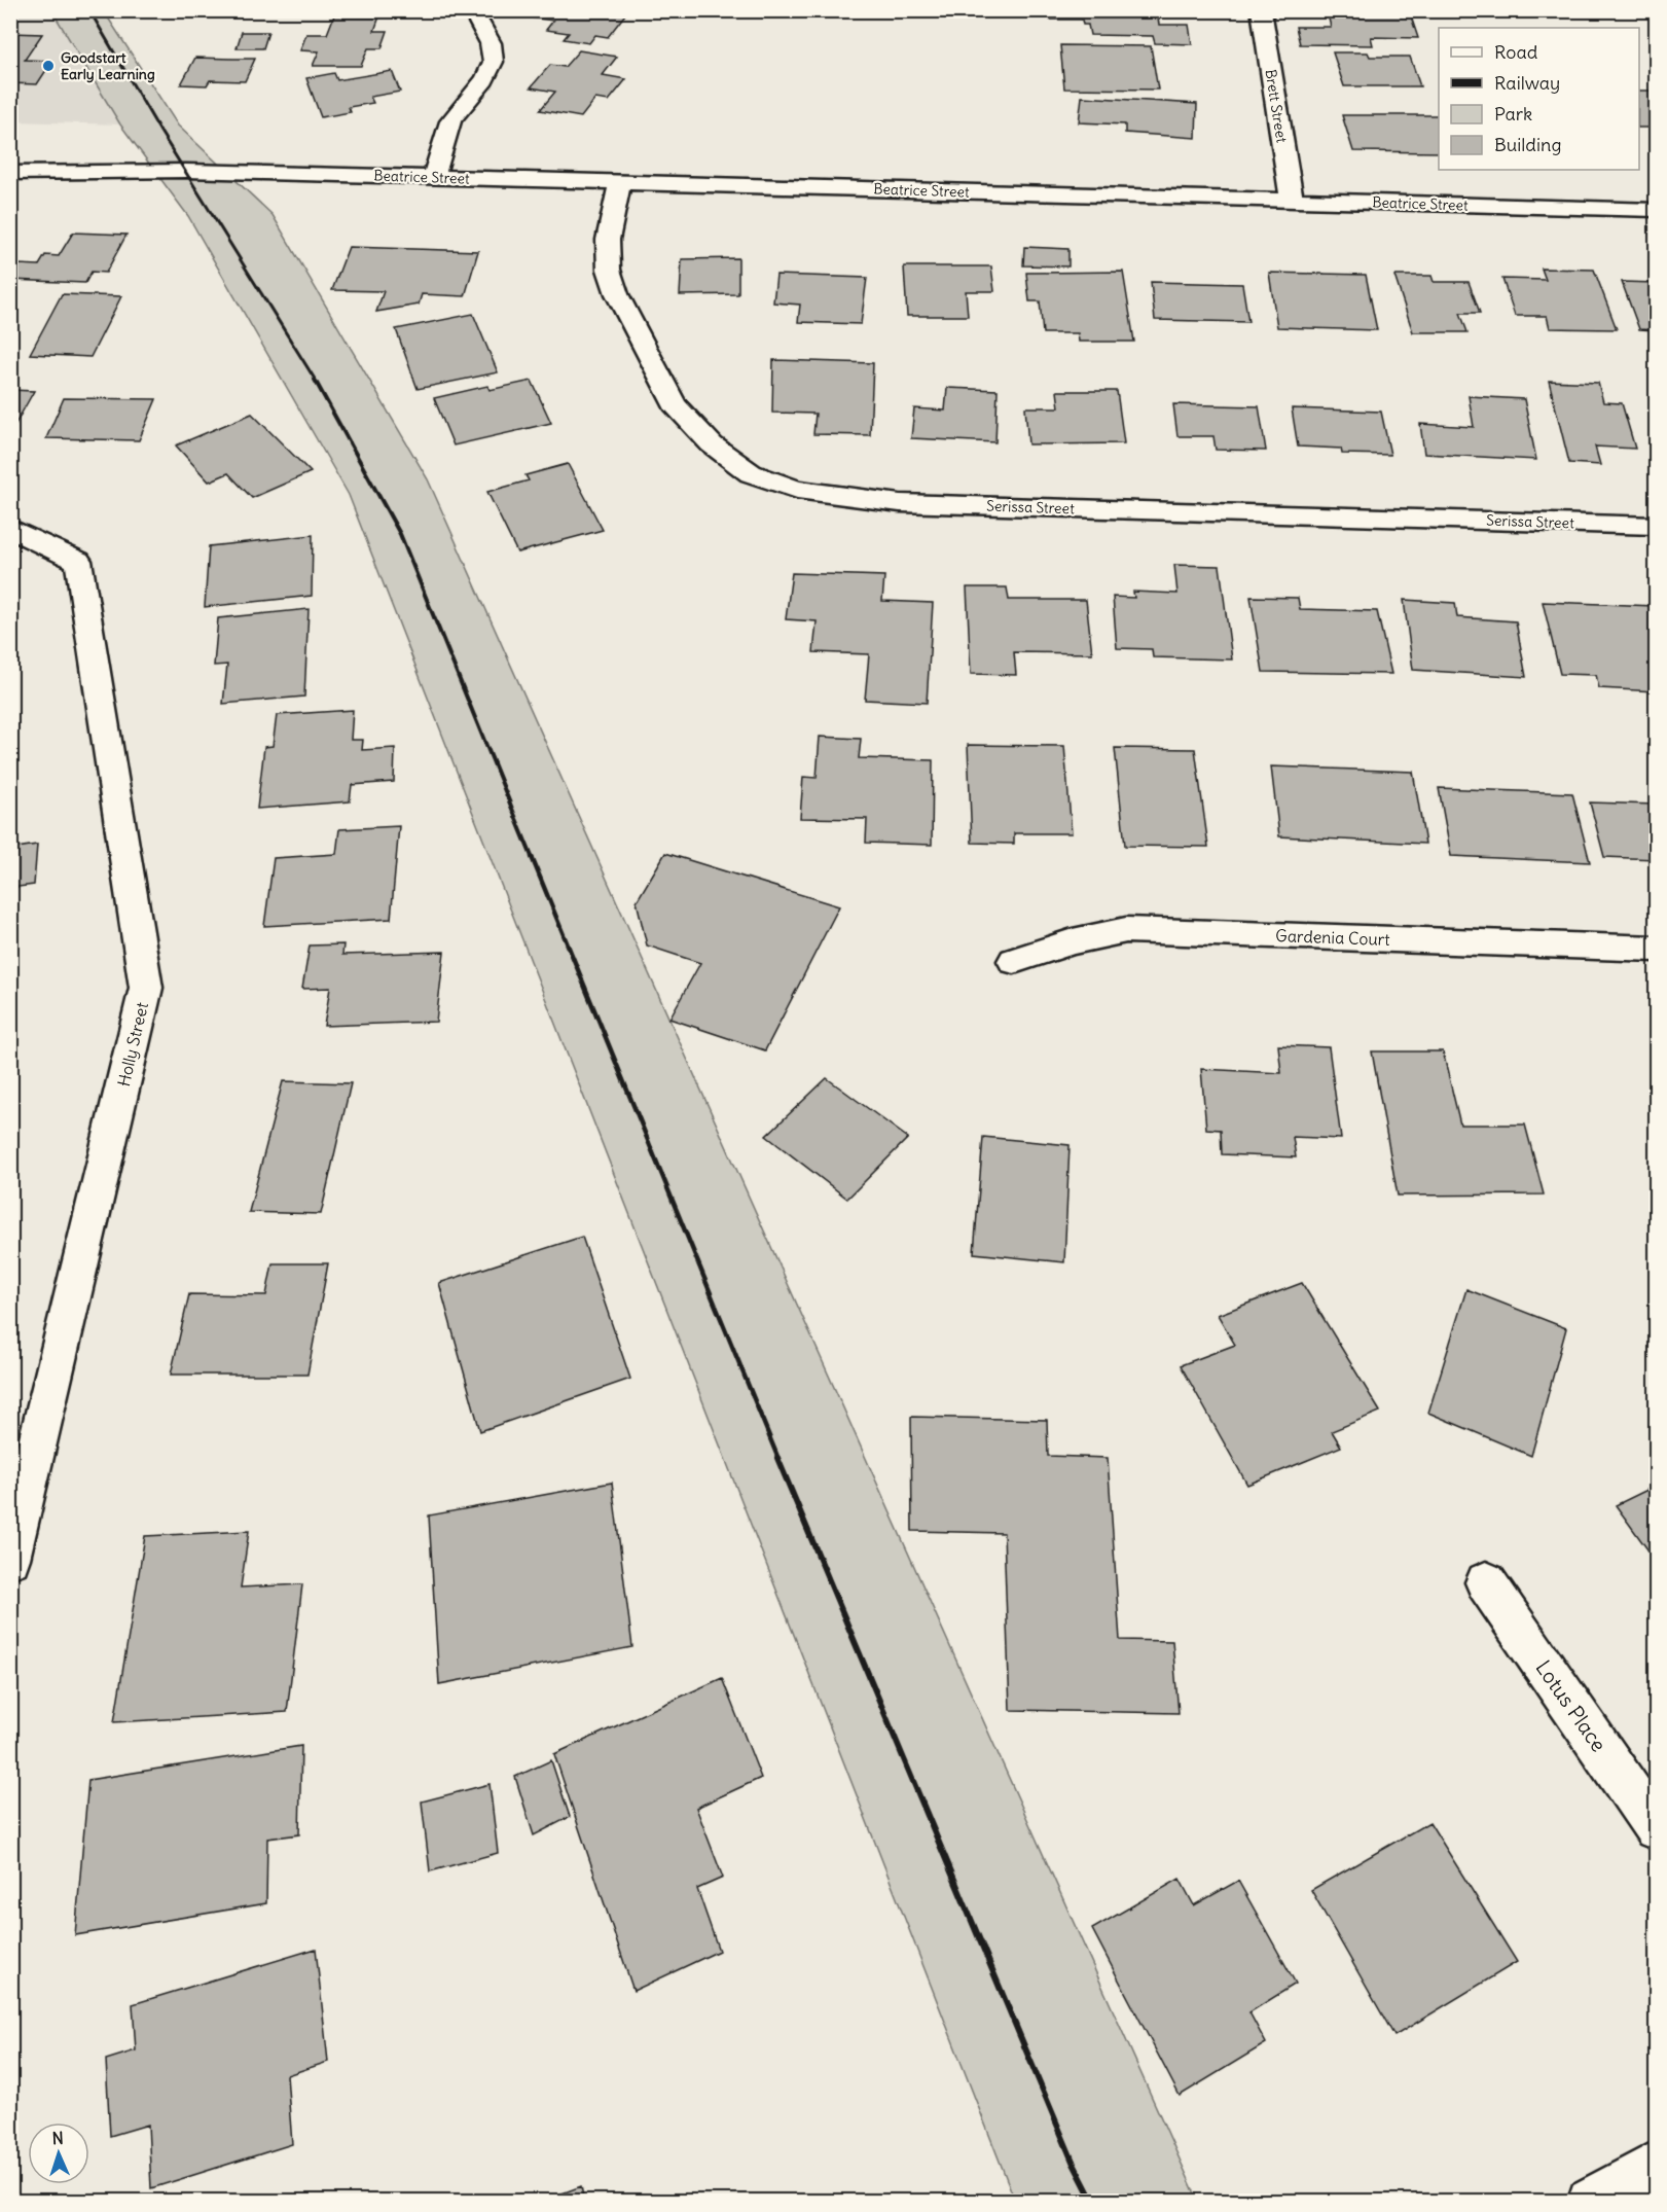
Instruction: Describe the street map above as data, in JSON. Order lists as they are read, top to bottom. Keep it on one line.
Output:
{"streets":{"street":["Brett Street","Beatrice Street","Serissa Street","Gardenia Court","Holly Street","Lotus Place"]},"crossings":[["Brett Street","Beatrice Street"],["Beatrice Street","Serissa Street"]],"places":["Goodstart Early Learning"],"legend":["Road","Railway","Park","Building"],"north":"top"}
